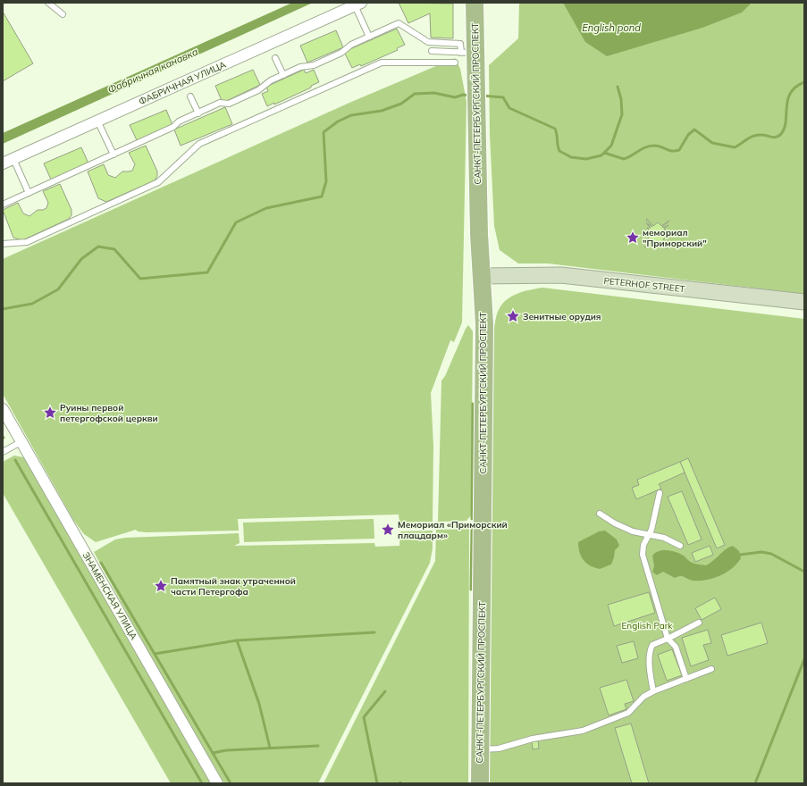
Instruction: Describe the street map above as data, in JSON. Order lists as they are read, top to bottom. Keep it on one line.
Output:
{"streets":{"main road":["САНКТ-ПЕТЕРБУРГСКИЙ ПРОСПЕКТ"],"street":["ФАБРИЧНАЯ УЛИЦА","ЗНАМЕНСКАЯ УЛИЦА"]},"water":["English pond","Фабричная канавка"],"parks":["English Park"],"places":{"place":["мемориал \"Приморский\"","Зенитные орудия","Руины первой петергофской церкви","Мемориал «Приморский плацдарм»","Памятный знак утраченной части Петергофа"]}}
